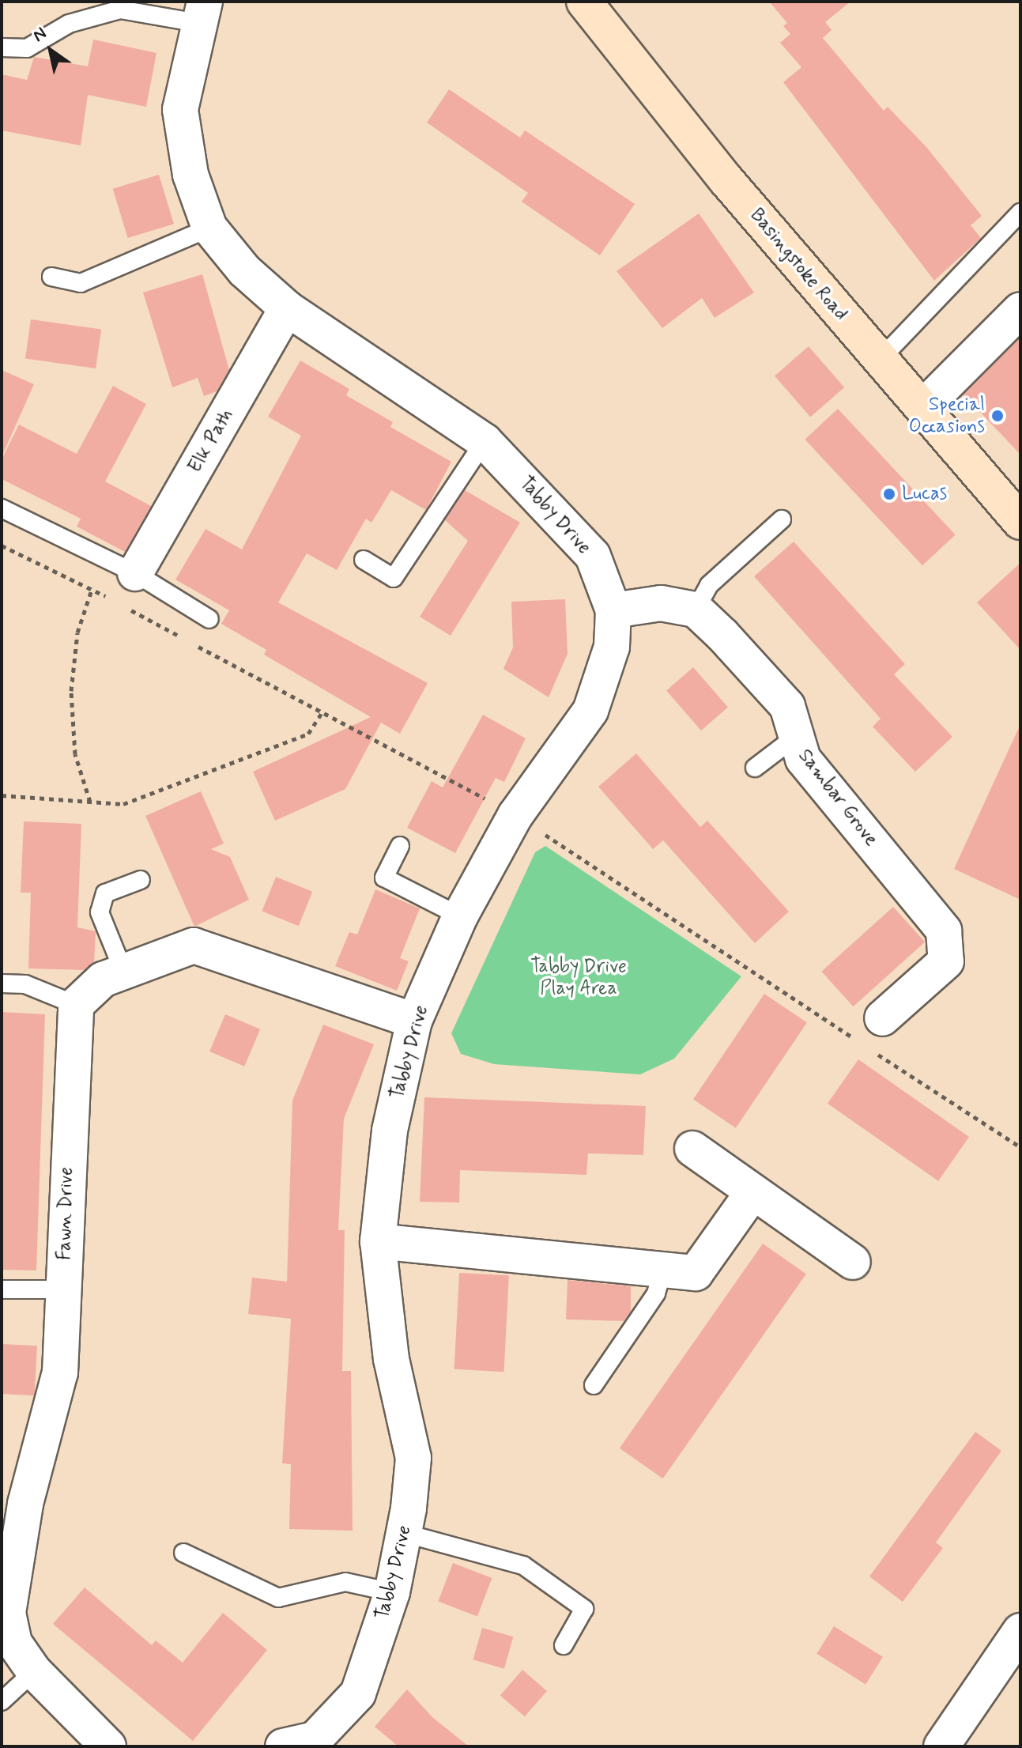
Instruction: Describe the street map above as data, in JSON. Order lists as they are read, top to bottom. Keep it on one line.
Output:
{"streets":{"street":["Basingstoke Road","Elk Path","Tabby Drive","Sambar Grove","Fawn Drive"]},"crossings":[["Elk Path","Tabby Drive"]],"parks":["Tabby Drive Play Area"],"places":["Special Occasions","Lucas"],"north":"top left"}
